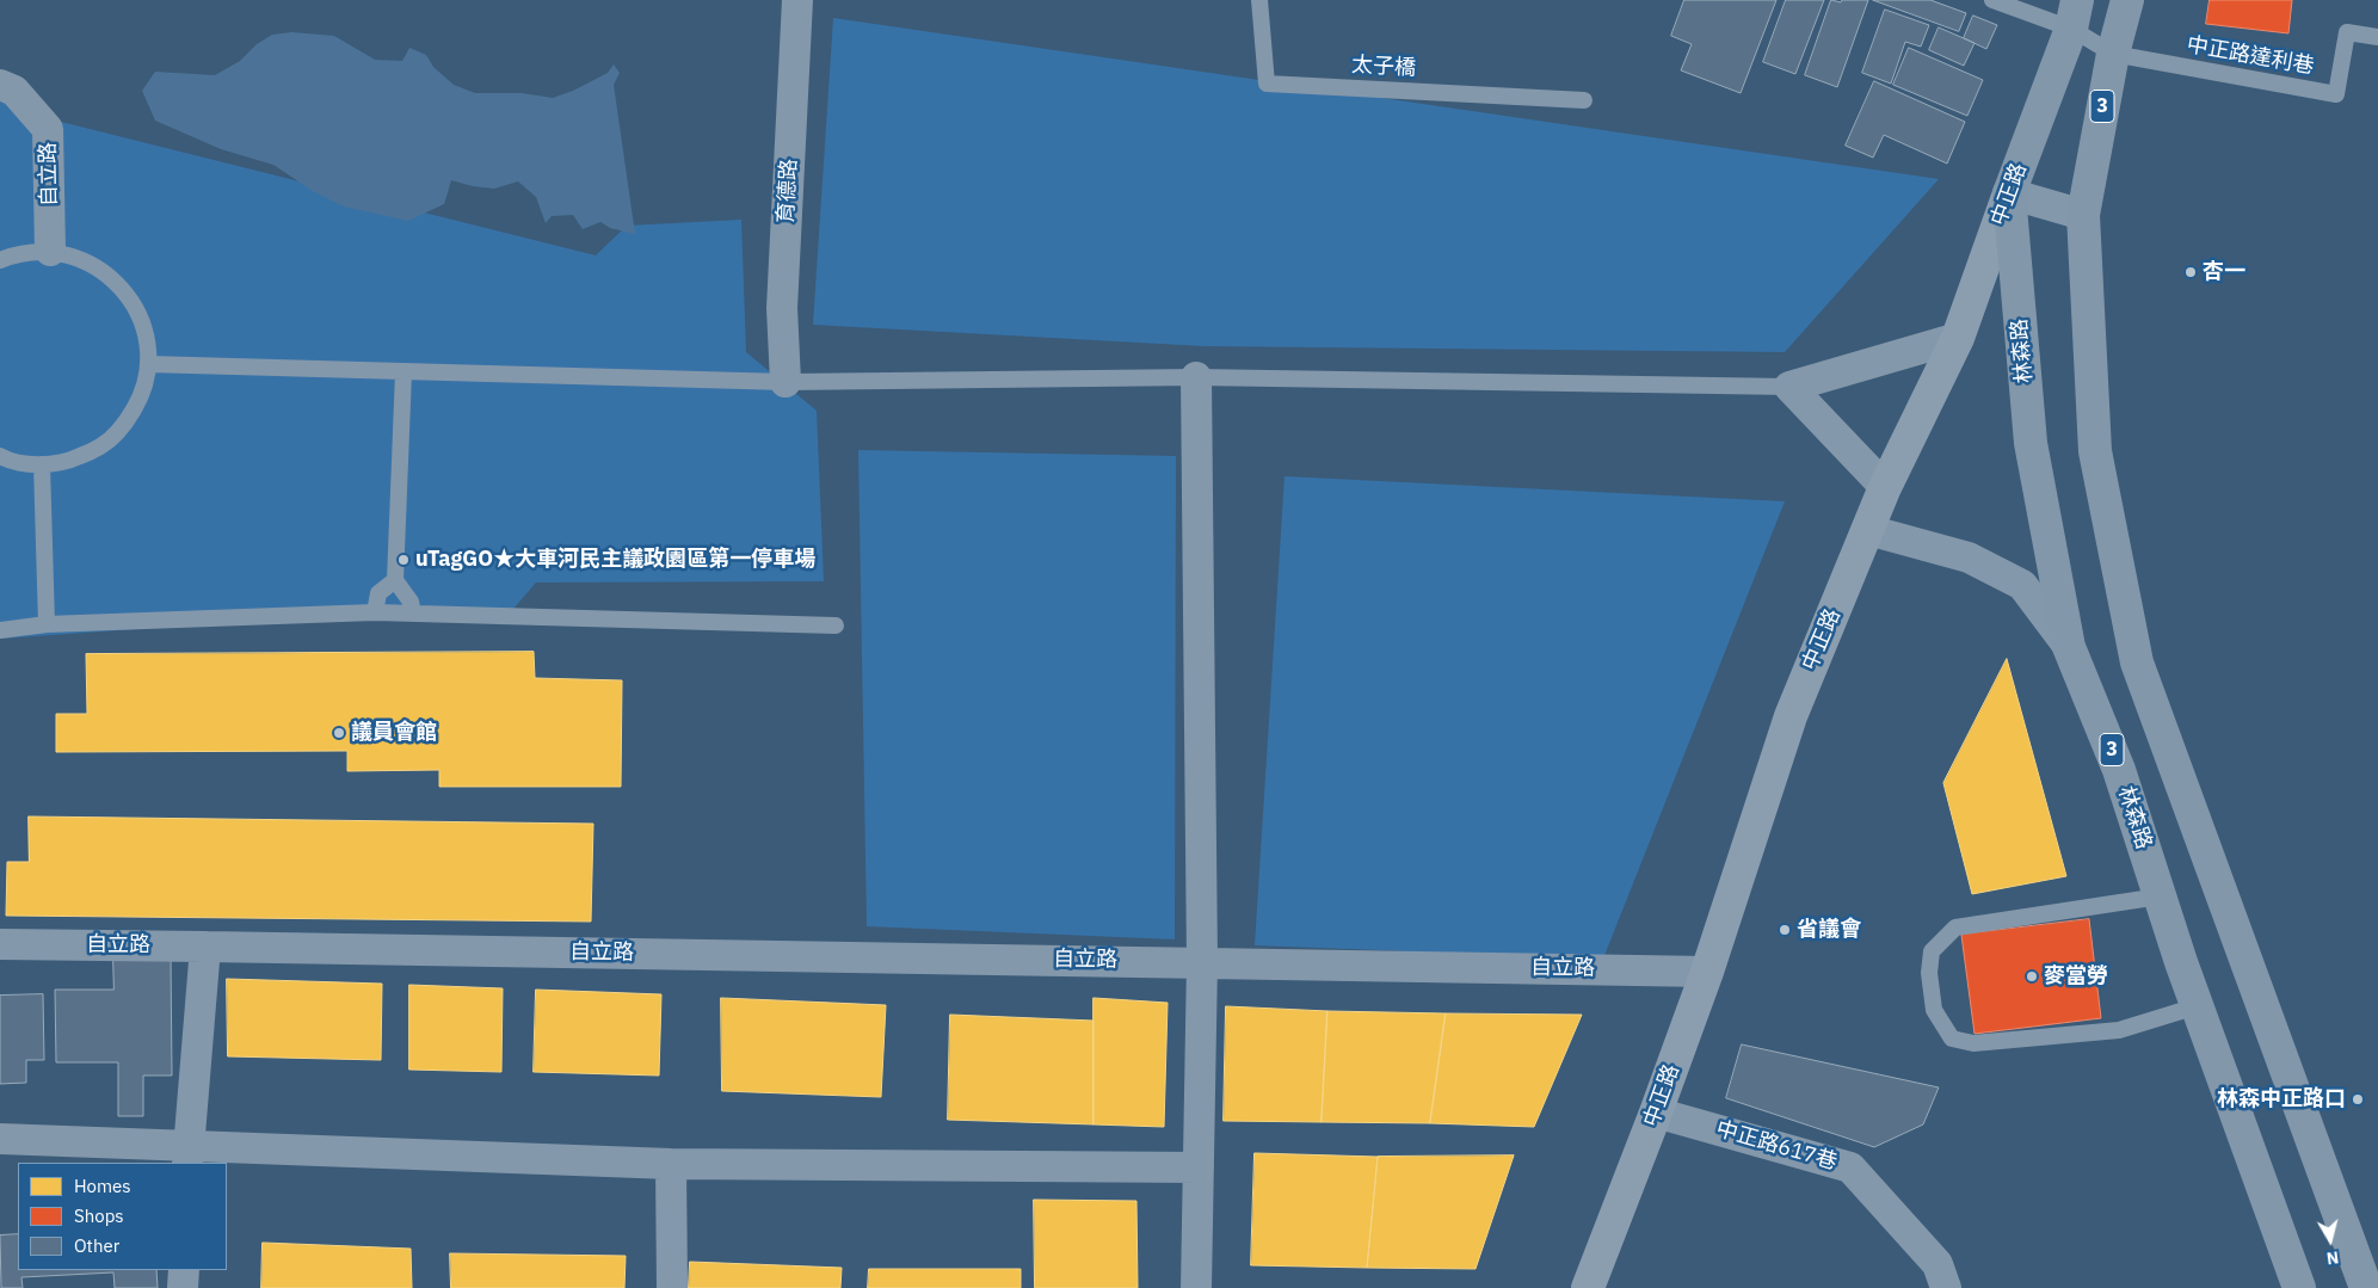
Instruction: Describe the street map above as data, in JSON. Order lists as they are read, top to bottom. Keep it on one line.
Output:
{"streets":{"main road":["3","中正路","林森路"],"street":["自立路","育德路","中正路617巷"],"lane":["中正路達利巷","太子橋"]},"crossings":[["中正路達利巷","3"],["中正路達利巷","中正路"],["自立路","中正路"],["中正路","林森路"],["中正路","中正路617巷"]],"places":["杏一","uTagGO★大車河民主議政園區第一停車場","議員會館","省議會","麥當勞","林森中正路口"],"legend":["Homes","Shops","Other"],"north":"bottom"}
